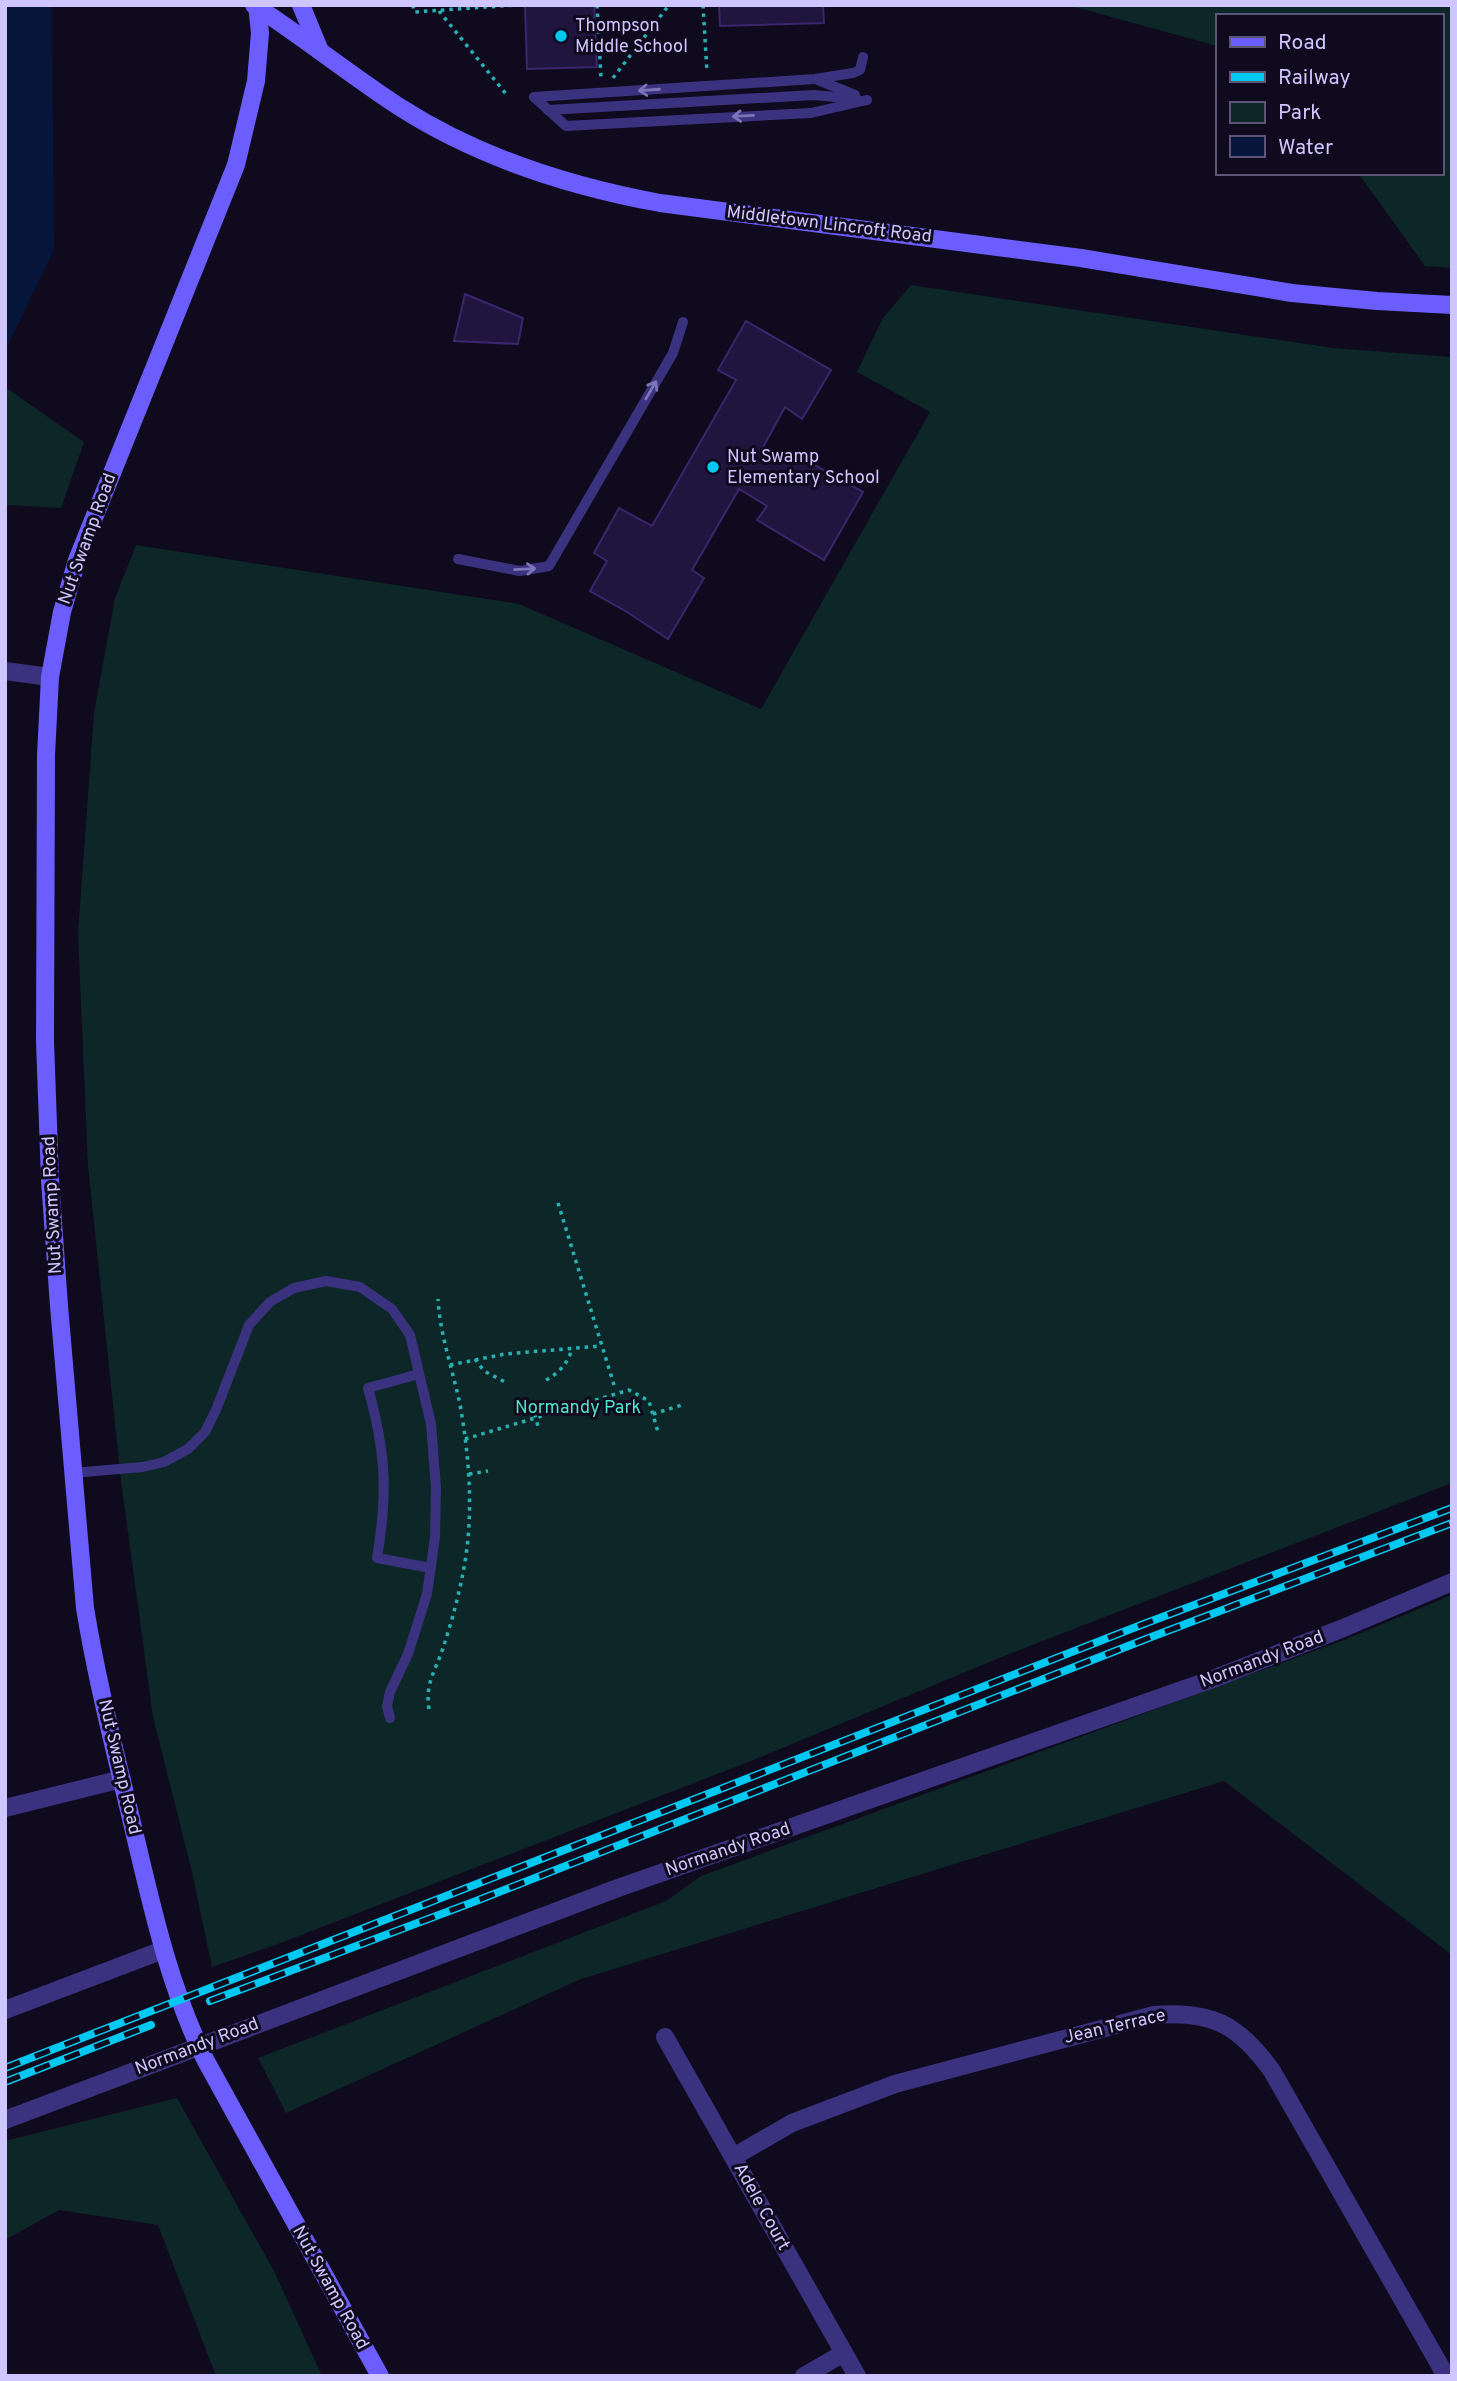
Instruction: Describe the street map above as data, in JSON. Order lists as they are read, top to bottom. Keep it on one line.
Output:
{"streets":{"main road":["Middletown Lincroft Road","Nut Swamp Road"],"street":["Normandy Road","Jean Terrace","Adele Court"]},"crossings":[["Middletown Lincroft Road","Nut Swamp Road"],["Nut Swamp Road","Normandy Road"],["Jean Terrace","Adele Court"]],"parks":["Normandy Park"],"places":["Thompson Middle School","Nut Swamp Elementary School"],"legend":["Road","Railway","Park","Water"]}
